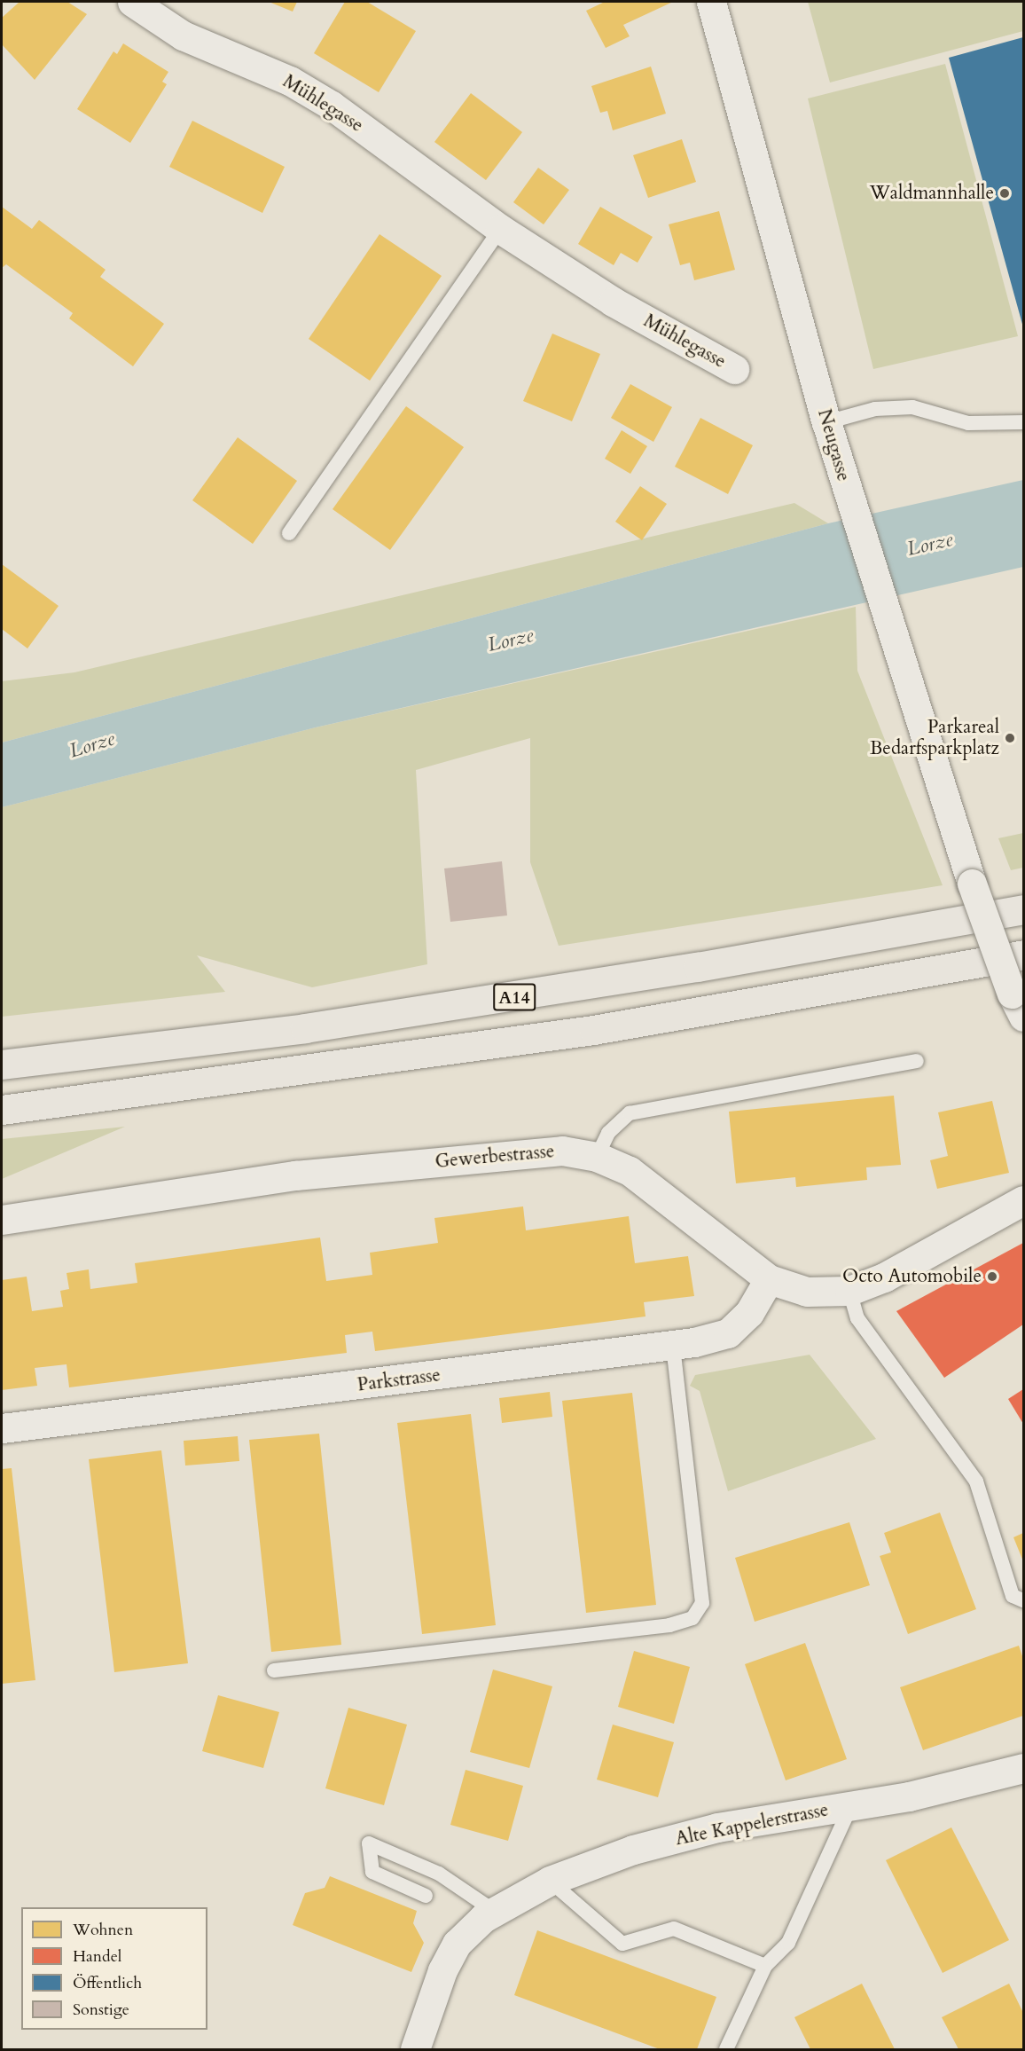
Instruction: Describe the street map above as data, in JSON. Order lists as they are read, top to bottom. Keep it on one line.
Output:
{"streets":{"highway":["A14"],"street":["Mühlegasse","Neugasse","Gewerbestrasse","Parkstrasse","Alte Kappelerstrasse"]},"crossings":[["Gewerbestrasse","Parkstrasse"]],"water":["Lorze"],"places":["Waldmannhalle","Parkareal Bedarfsparkplatz","Octo Automobile"],"legend":["Wohnen","Handel","Öffentlich","Sonstige"]}
